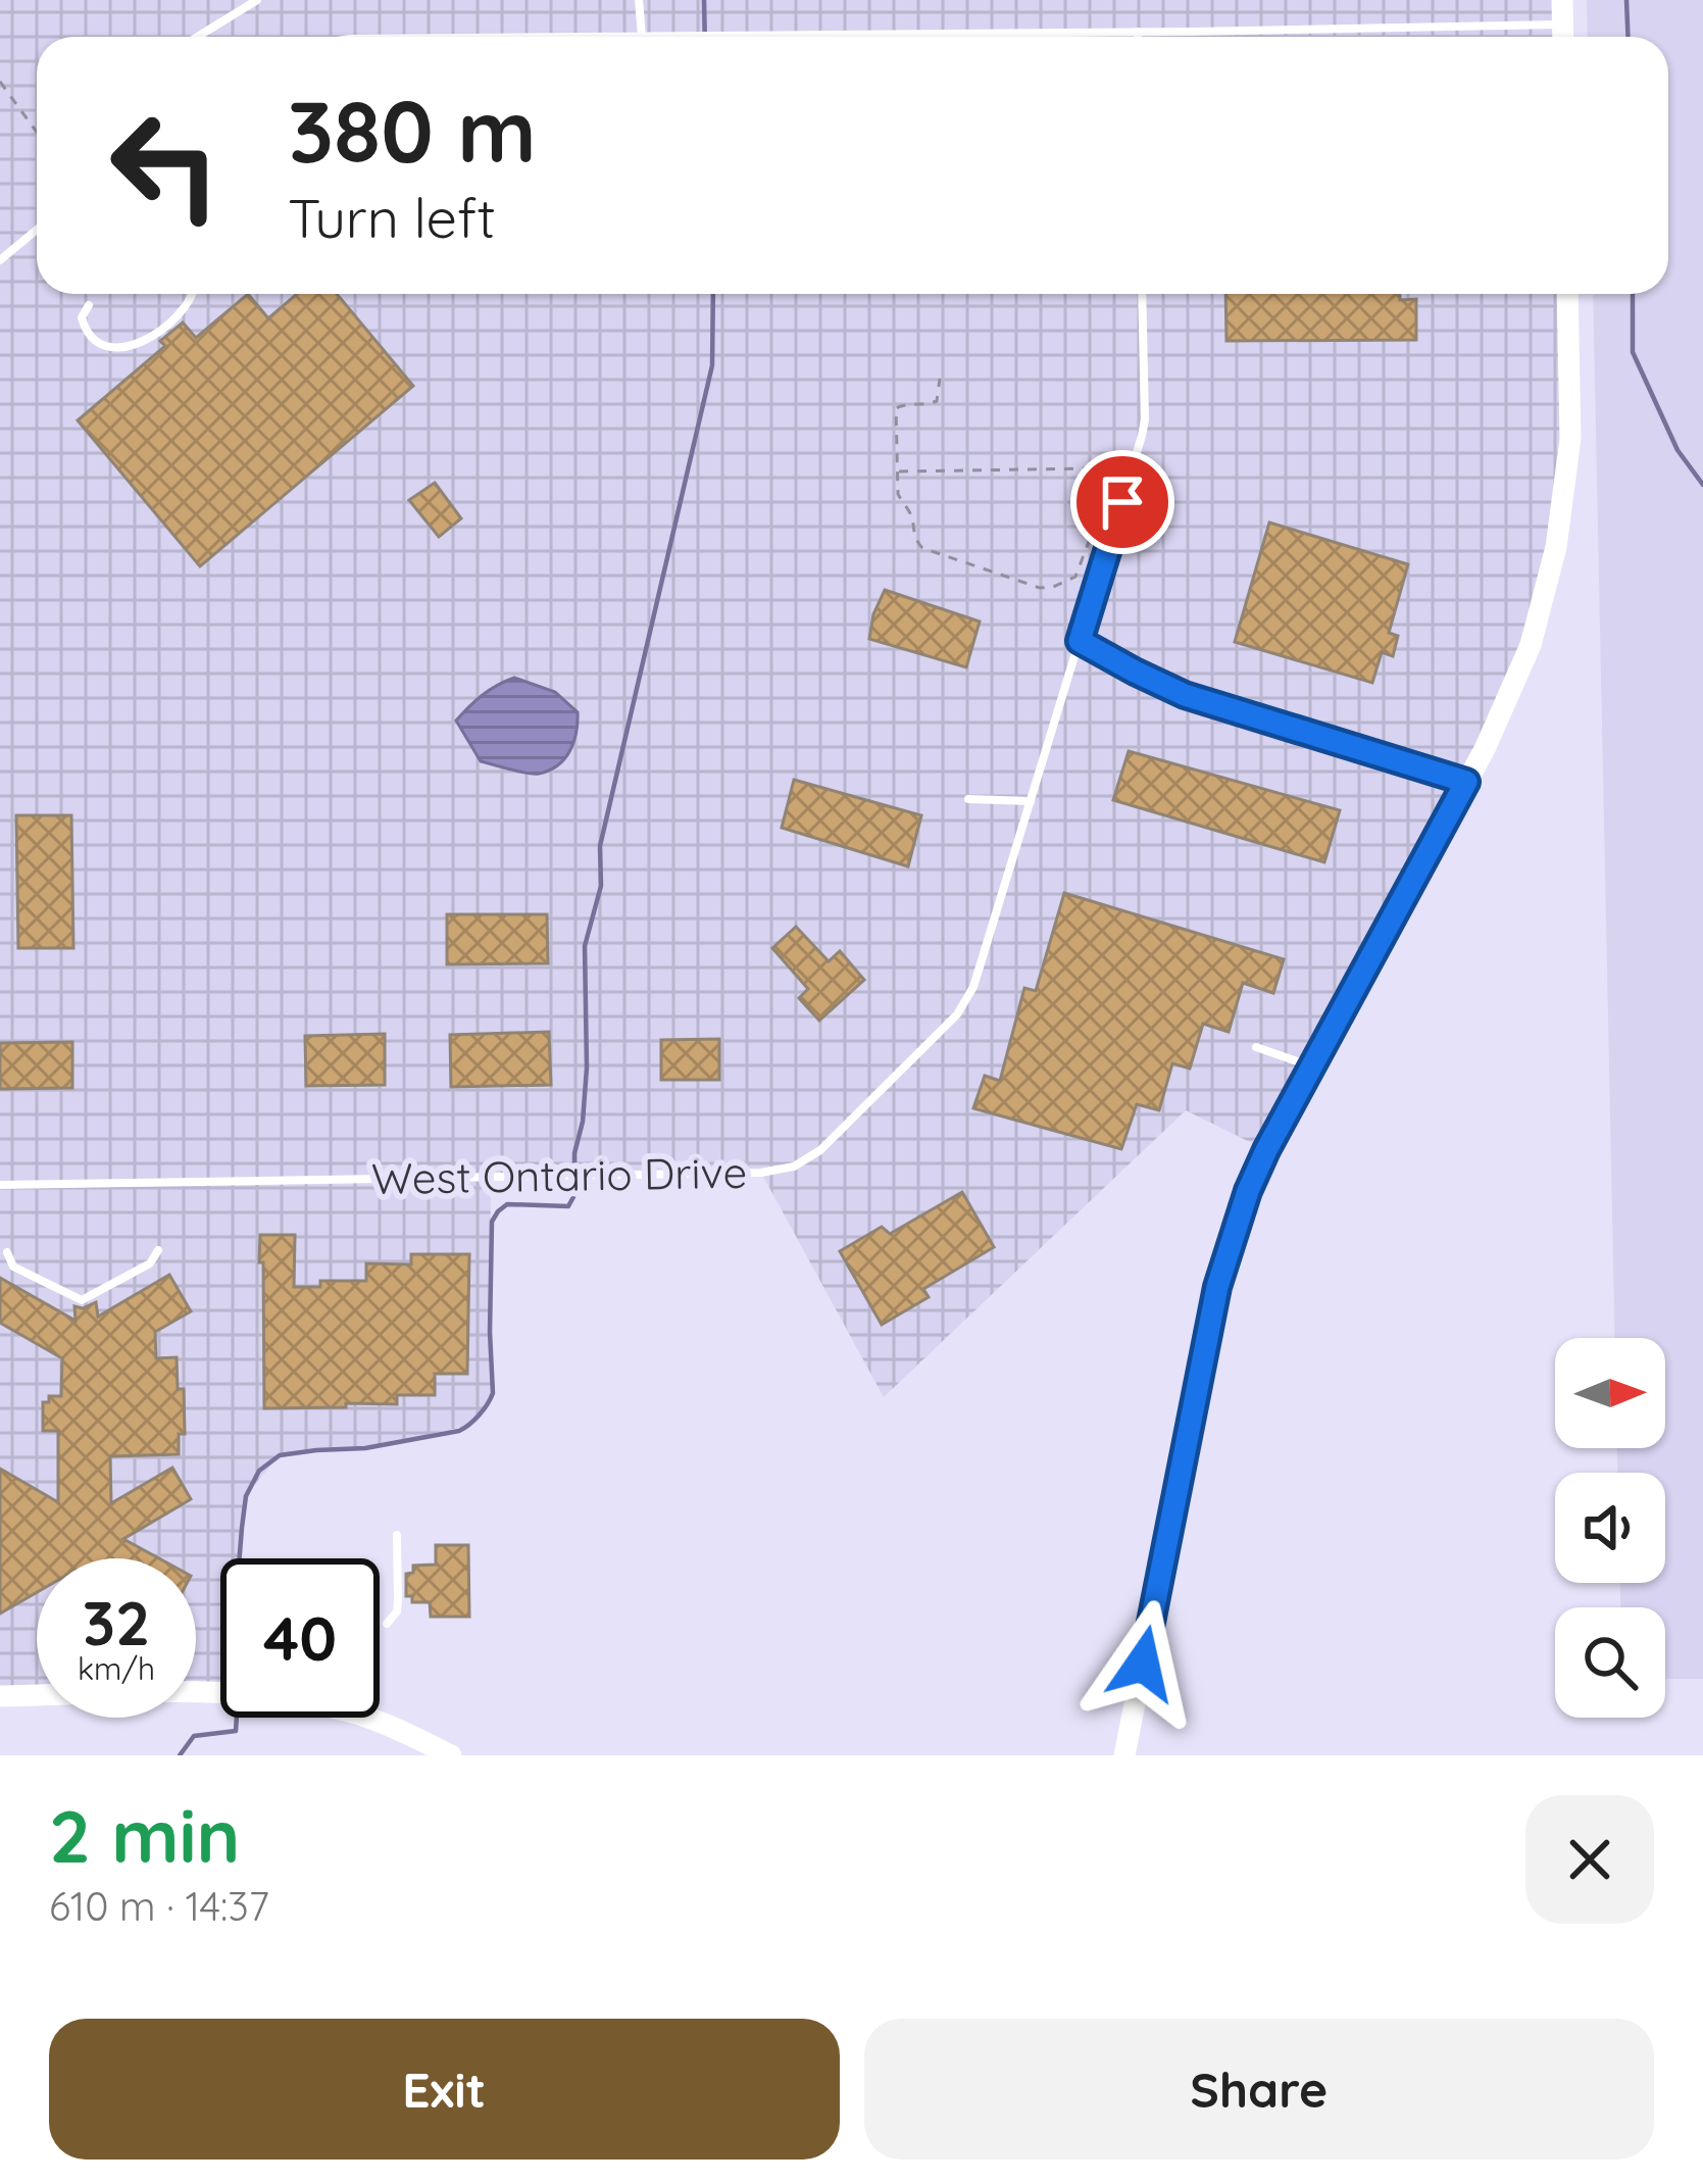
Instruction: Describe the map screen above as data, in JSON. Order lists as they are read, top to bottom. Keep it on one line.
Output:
{"streets":{"lane":["West Ontario Drive"]},"north":"right","page":{"turn":["380 m","Turn left"],"speed":"32 km/h","limit":"40","heading":["2 min","610 m · 14:37"],"buttons":["Exit","Share"]}}
